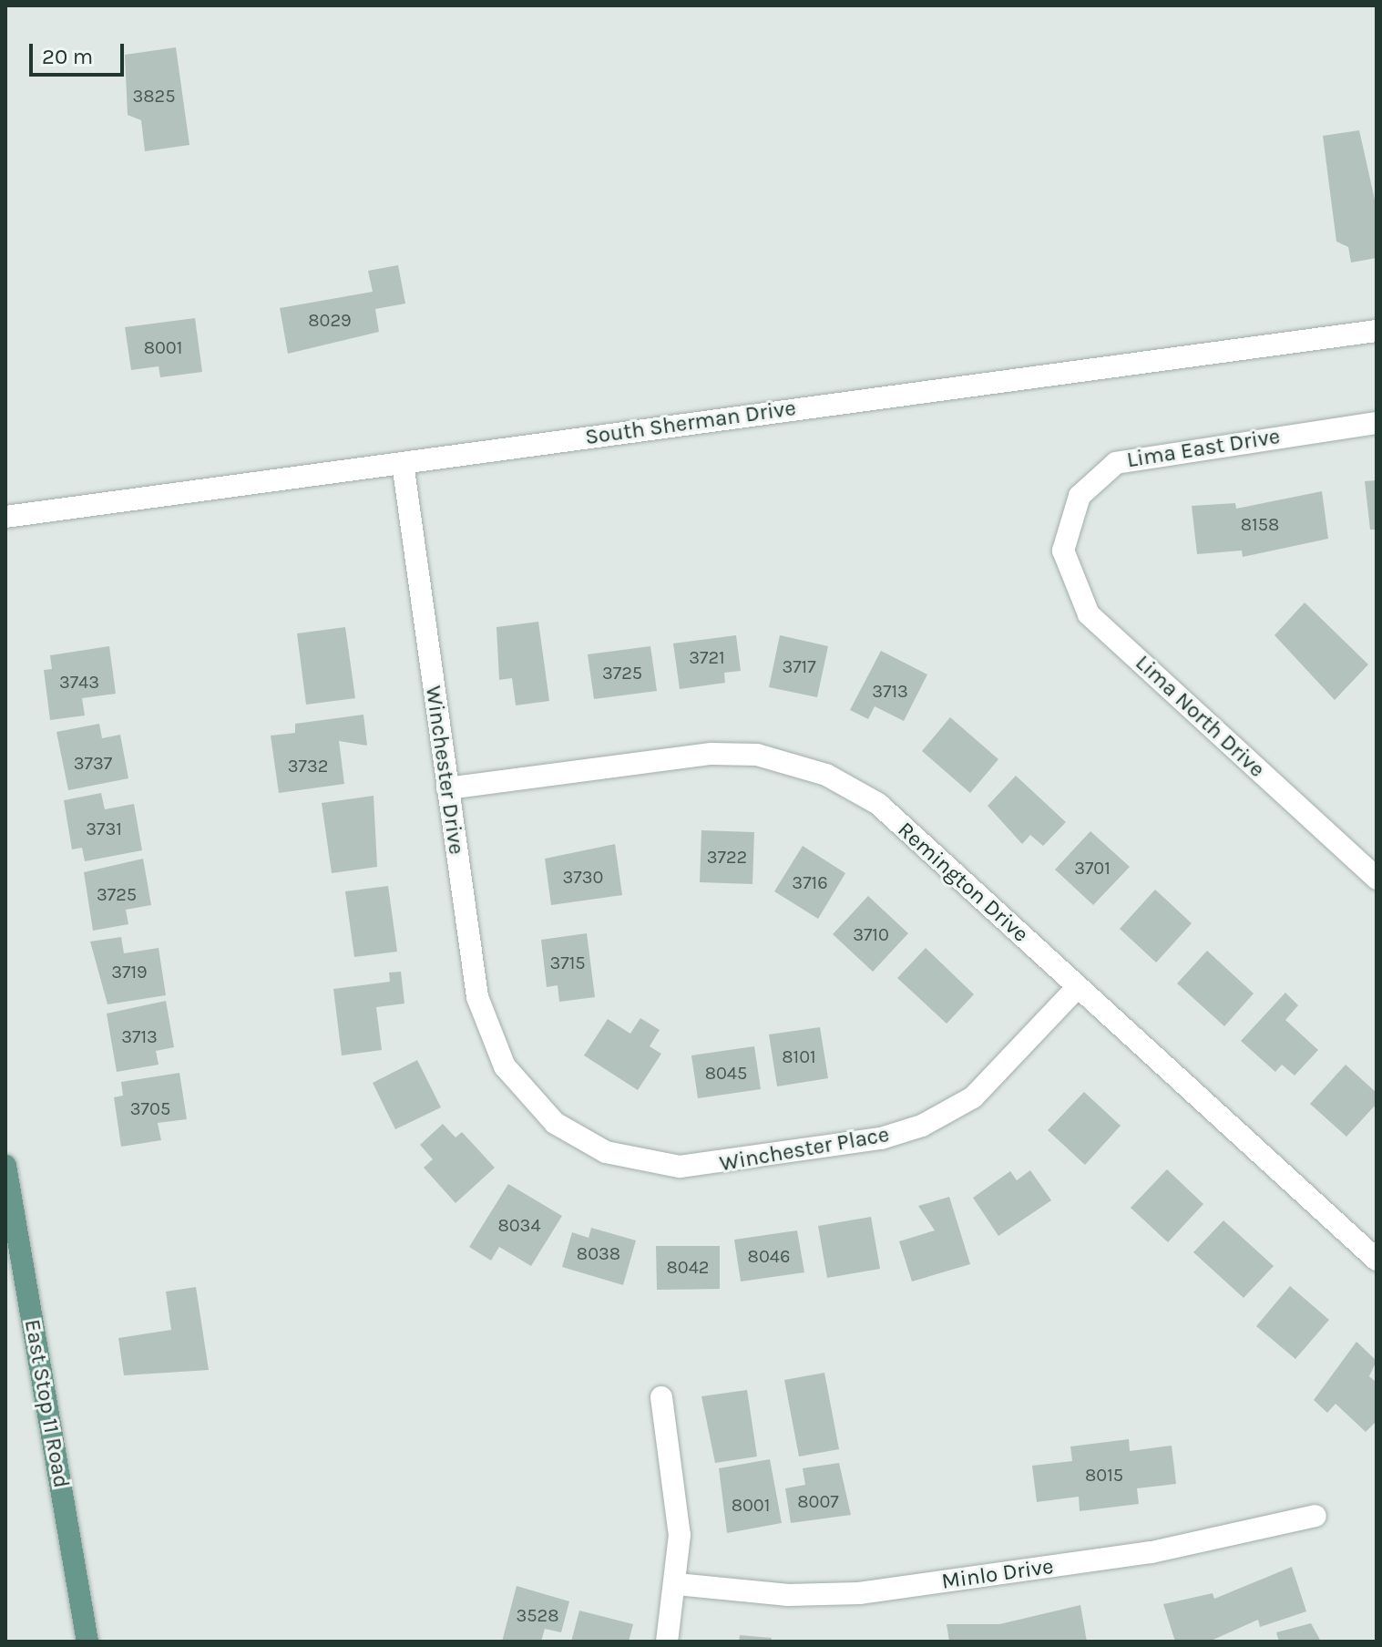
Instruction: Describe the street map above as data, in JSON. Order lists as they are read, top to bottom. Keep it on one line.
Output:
{"streets":{"main road":["East Stop 11 Road"],"street":["South Sherman Drive","Lima East Drive","Lima North Drive","Winchester Drive","Remington Drive","Winchester Place","Minlo Drive"]},"crossings":[["South Sherman Drive","Winchester Drive"],["Lima East Drive","Lima North Drive"],["Winchester Drive","Remington Drive"],["Winchester Drive","Winchester Place"],["Remington Drive","Winchester Place"]],"house_numbers":["3825","8029","8001","8158","3721","3717","3725","3743","3713","3737","3732","3731","3722","3701","3730","3716","3725","3710","3715","3719","3713","8101","8045","3705","8034","8038","8046","8042","8015","8007","8001","3528"],"scale_bar":"20 m"}
